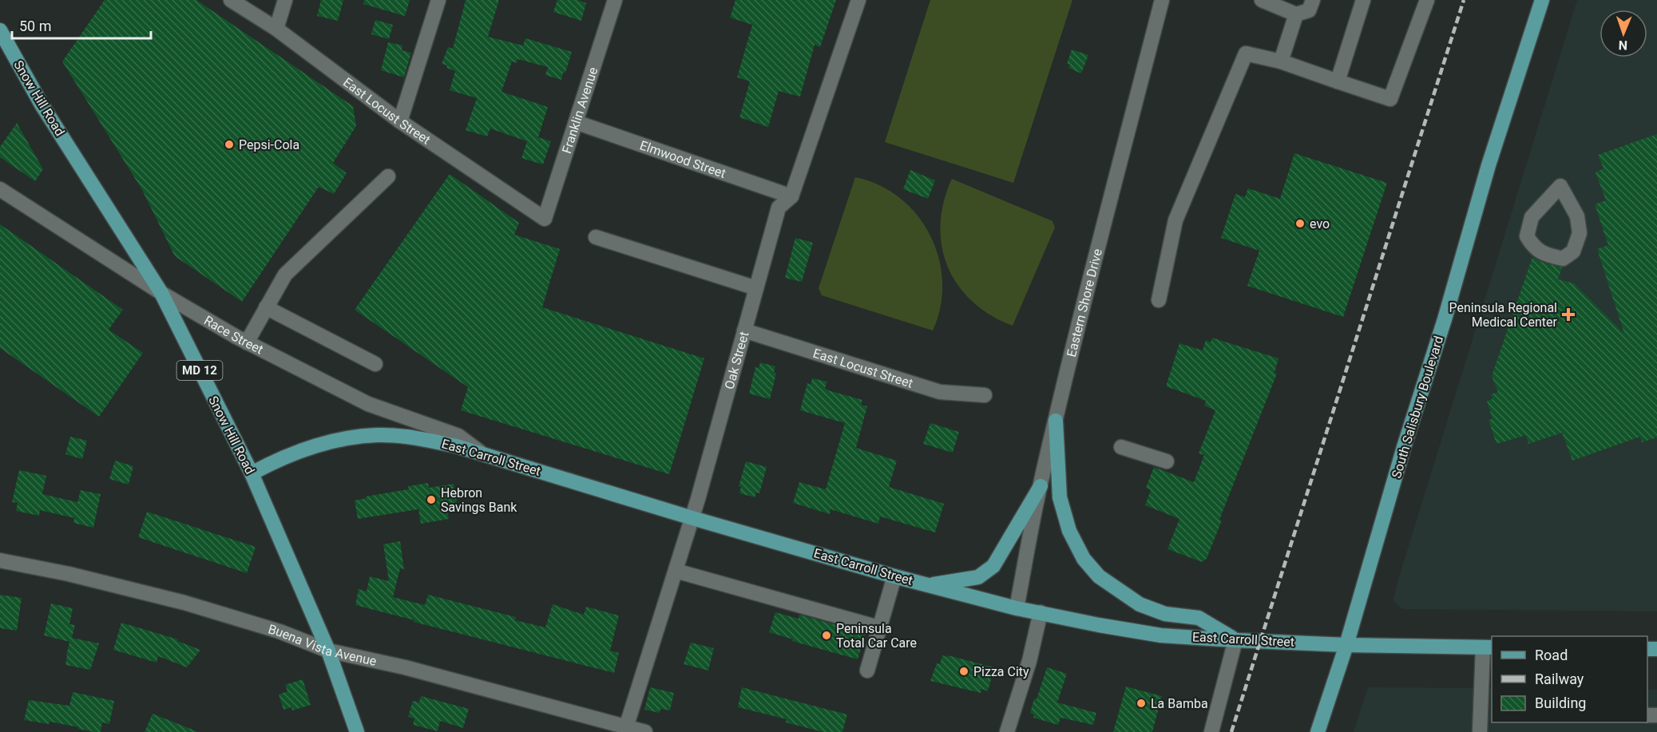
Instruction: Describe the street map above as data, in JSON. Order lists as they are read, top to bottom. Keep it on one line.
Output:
{"streets":{"main road":["Snow Hill Road","MD 12","South Salisbury Boulevard","East Carroll Street"],"street":["Franklin Avenue","East Locust Street","Elmwood Street","Eastern Shore Drive","Race Street","Oak Street","Buena Vista Avenue"]},"crossings":[["Snow Hill Road","Race Street"],["Snow Hill Road","East Carroll Street"],["Snow Hill Road","Buena Vista Avenue"],["Franklin Avenue","East Locust Street"],["Franklin Avenue","Elmwood Street"],["East Locust Street","Oak Street"],["Elmwood Street","Oak Street"],["Eastern Shore Drive","East Carroll Street"],["Race Street","East Carroll Street"],["Oak Street","East Carroll Street"],["Oak Street","Buena Vista Avenue"],["South Salisbury Boulevard","East Carroll Street"]],"places":{"other":["Pepsi-Cola","evo","Hebron Savings Bank","Peninsula Total Car Care","Pizza City","La Bamba"],"health":["Peninsula Regional Medical Center"]},"legend":["Road","Railway","Building"],"scale_bar":"50 m","north":"bottom"}
